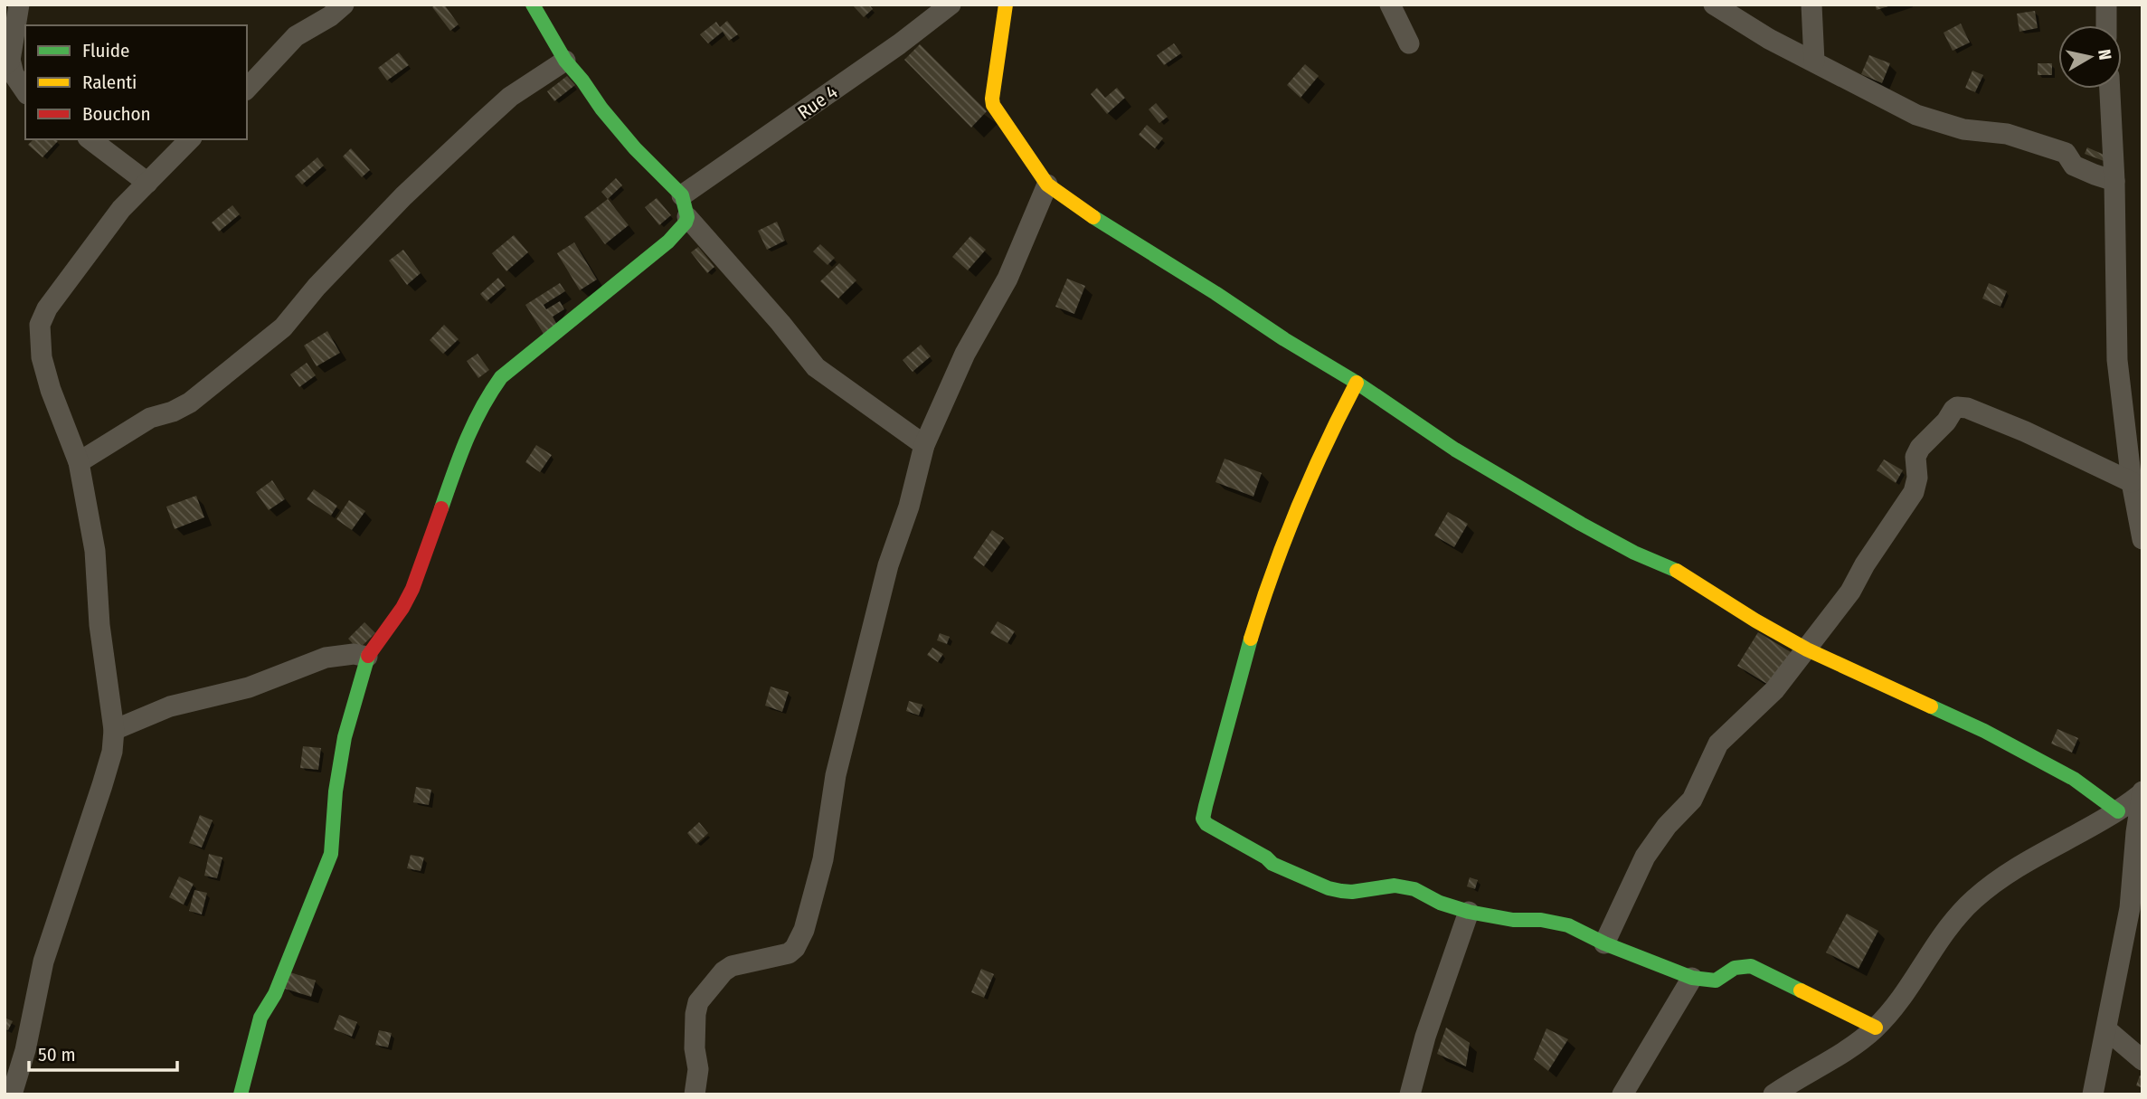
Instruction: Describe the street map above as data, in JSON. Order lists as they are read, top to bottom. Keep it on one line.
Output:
{"streets":{"street":["Rue 4"]},"legend":["Fluide","Ralenti","Bouchon"],"scale_bar":"50 m","north":"right"}
